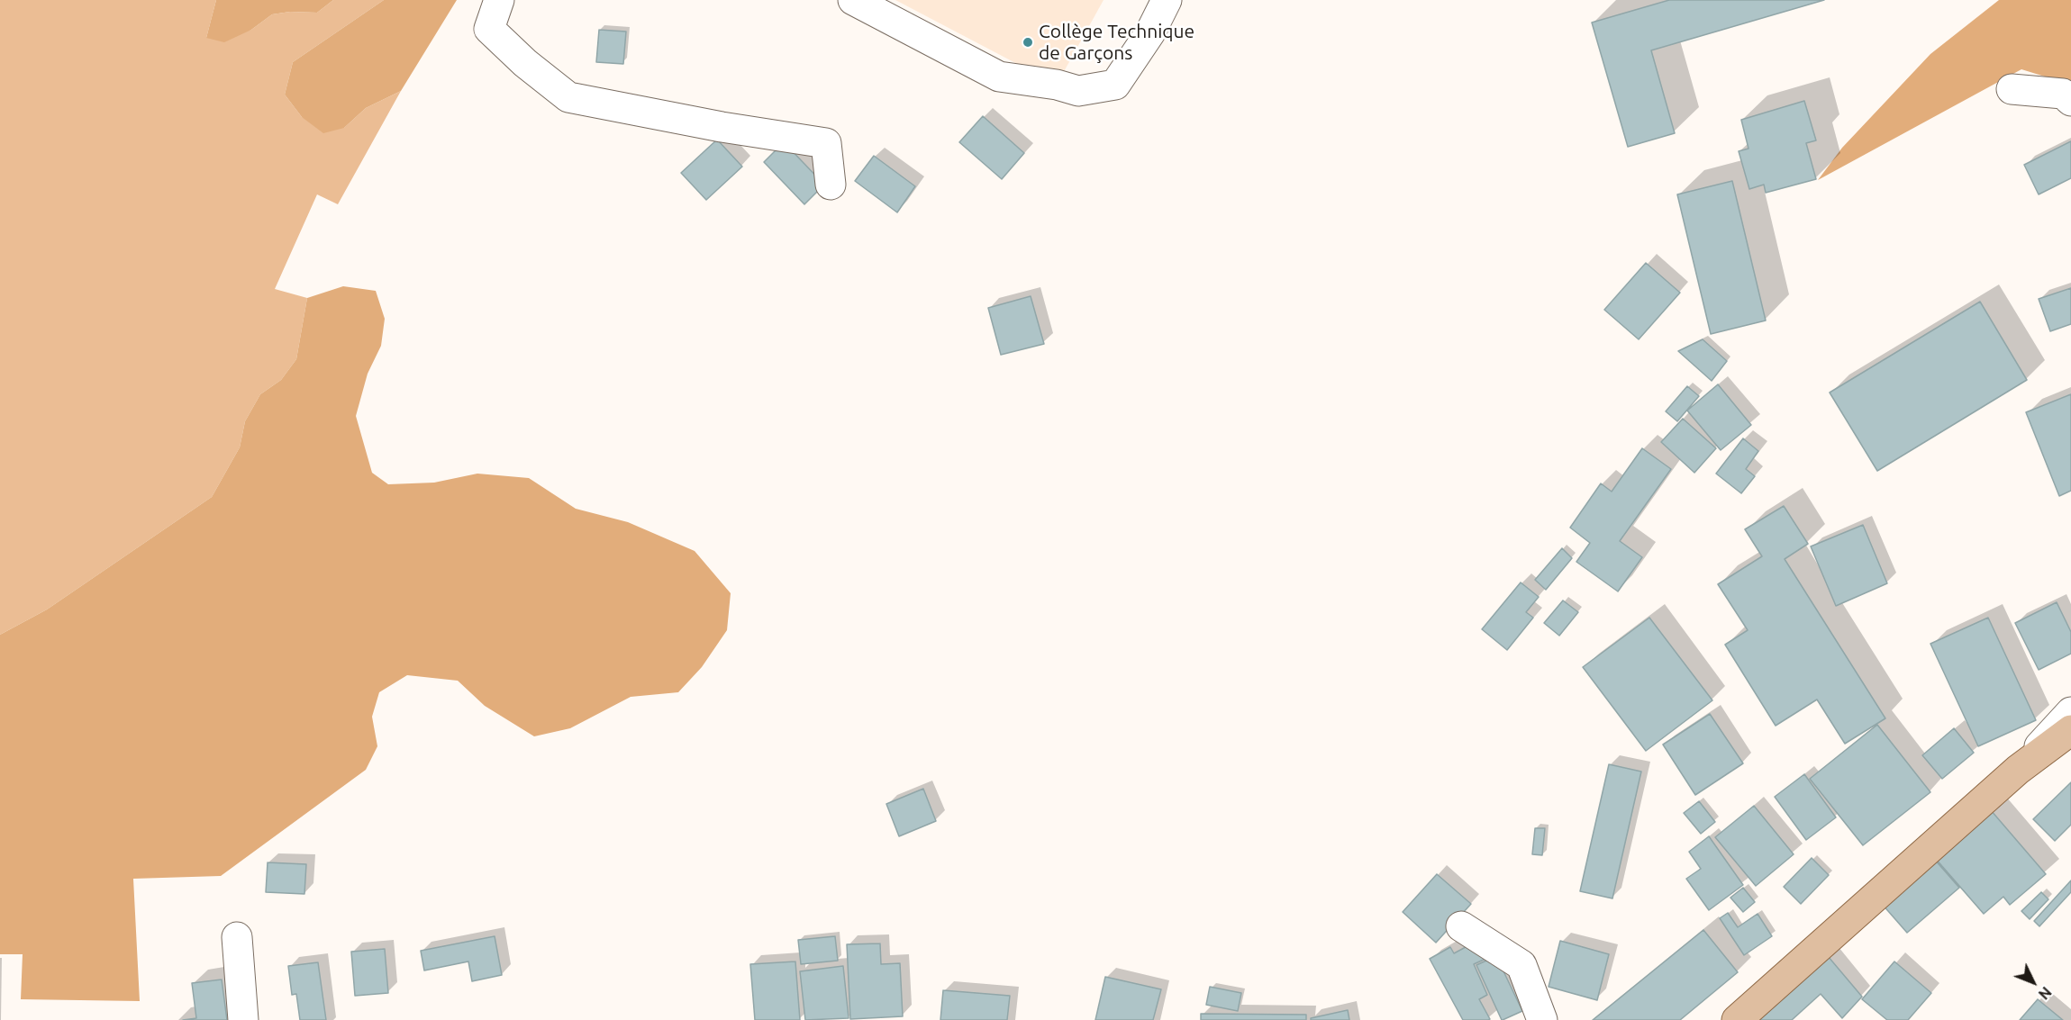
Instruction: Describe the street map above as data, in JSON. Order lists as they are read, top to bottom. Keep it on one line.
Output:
{"places":["Collège Technique de Garçons"],"north":"bottom right"}
